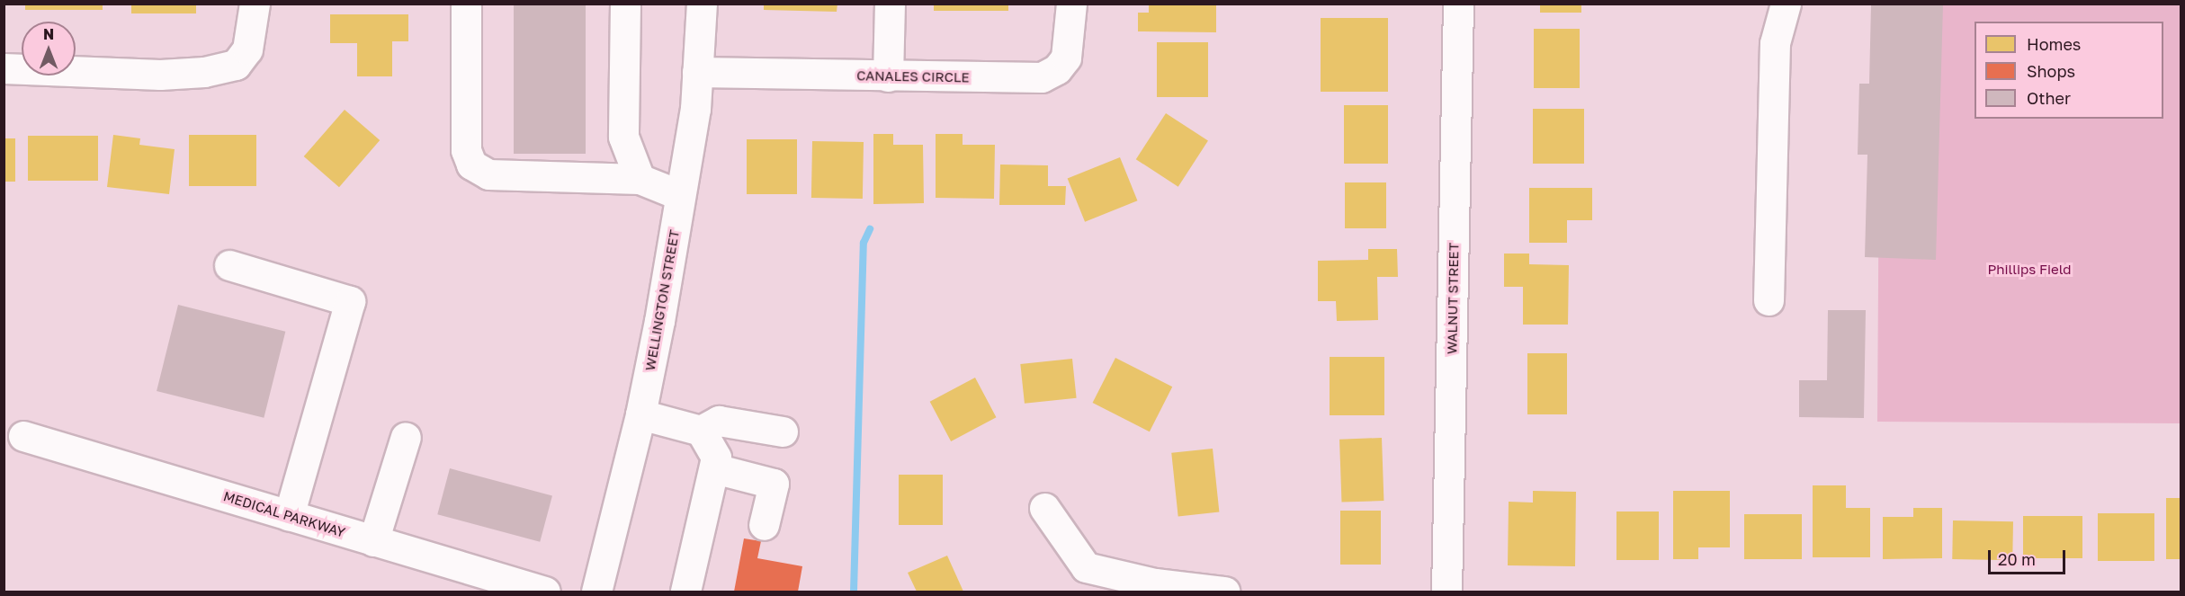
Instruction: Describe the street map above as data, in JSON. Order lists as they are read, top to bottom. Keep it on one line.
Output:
{"streets":{"street":["CANALES CIRCLE","WALNUT STREET","WELLINGTON STREET","MEDICAL PARKWAY"]},"crossings":[["CANALES CIRCLE","WELLINGTON STREET"]],"parks":["Phillips Field"],"legend":["Homes","Shops","Other"],"scale_bar":"20 m","north":"top"}
